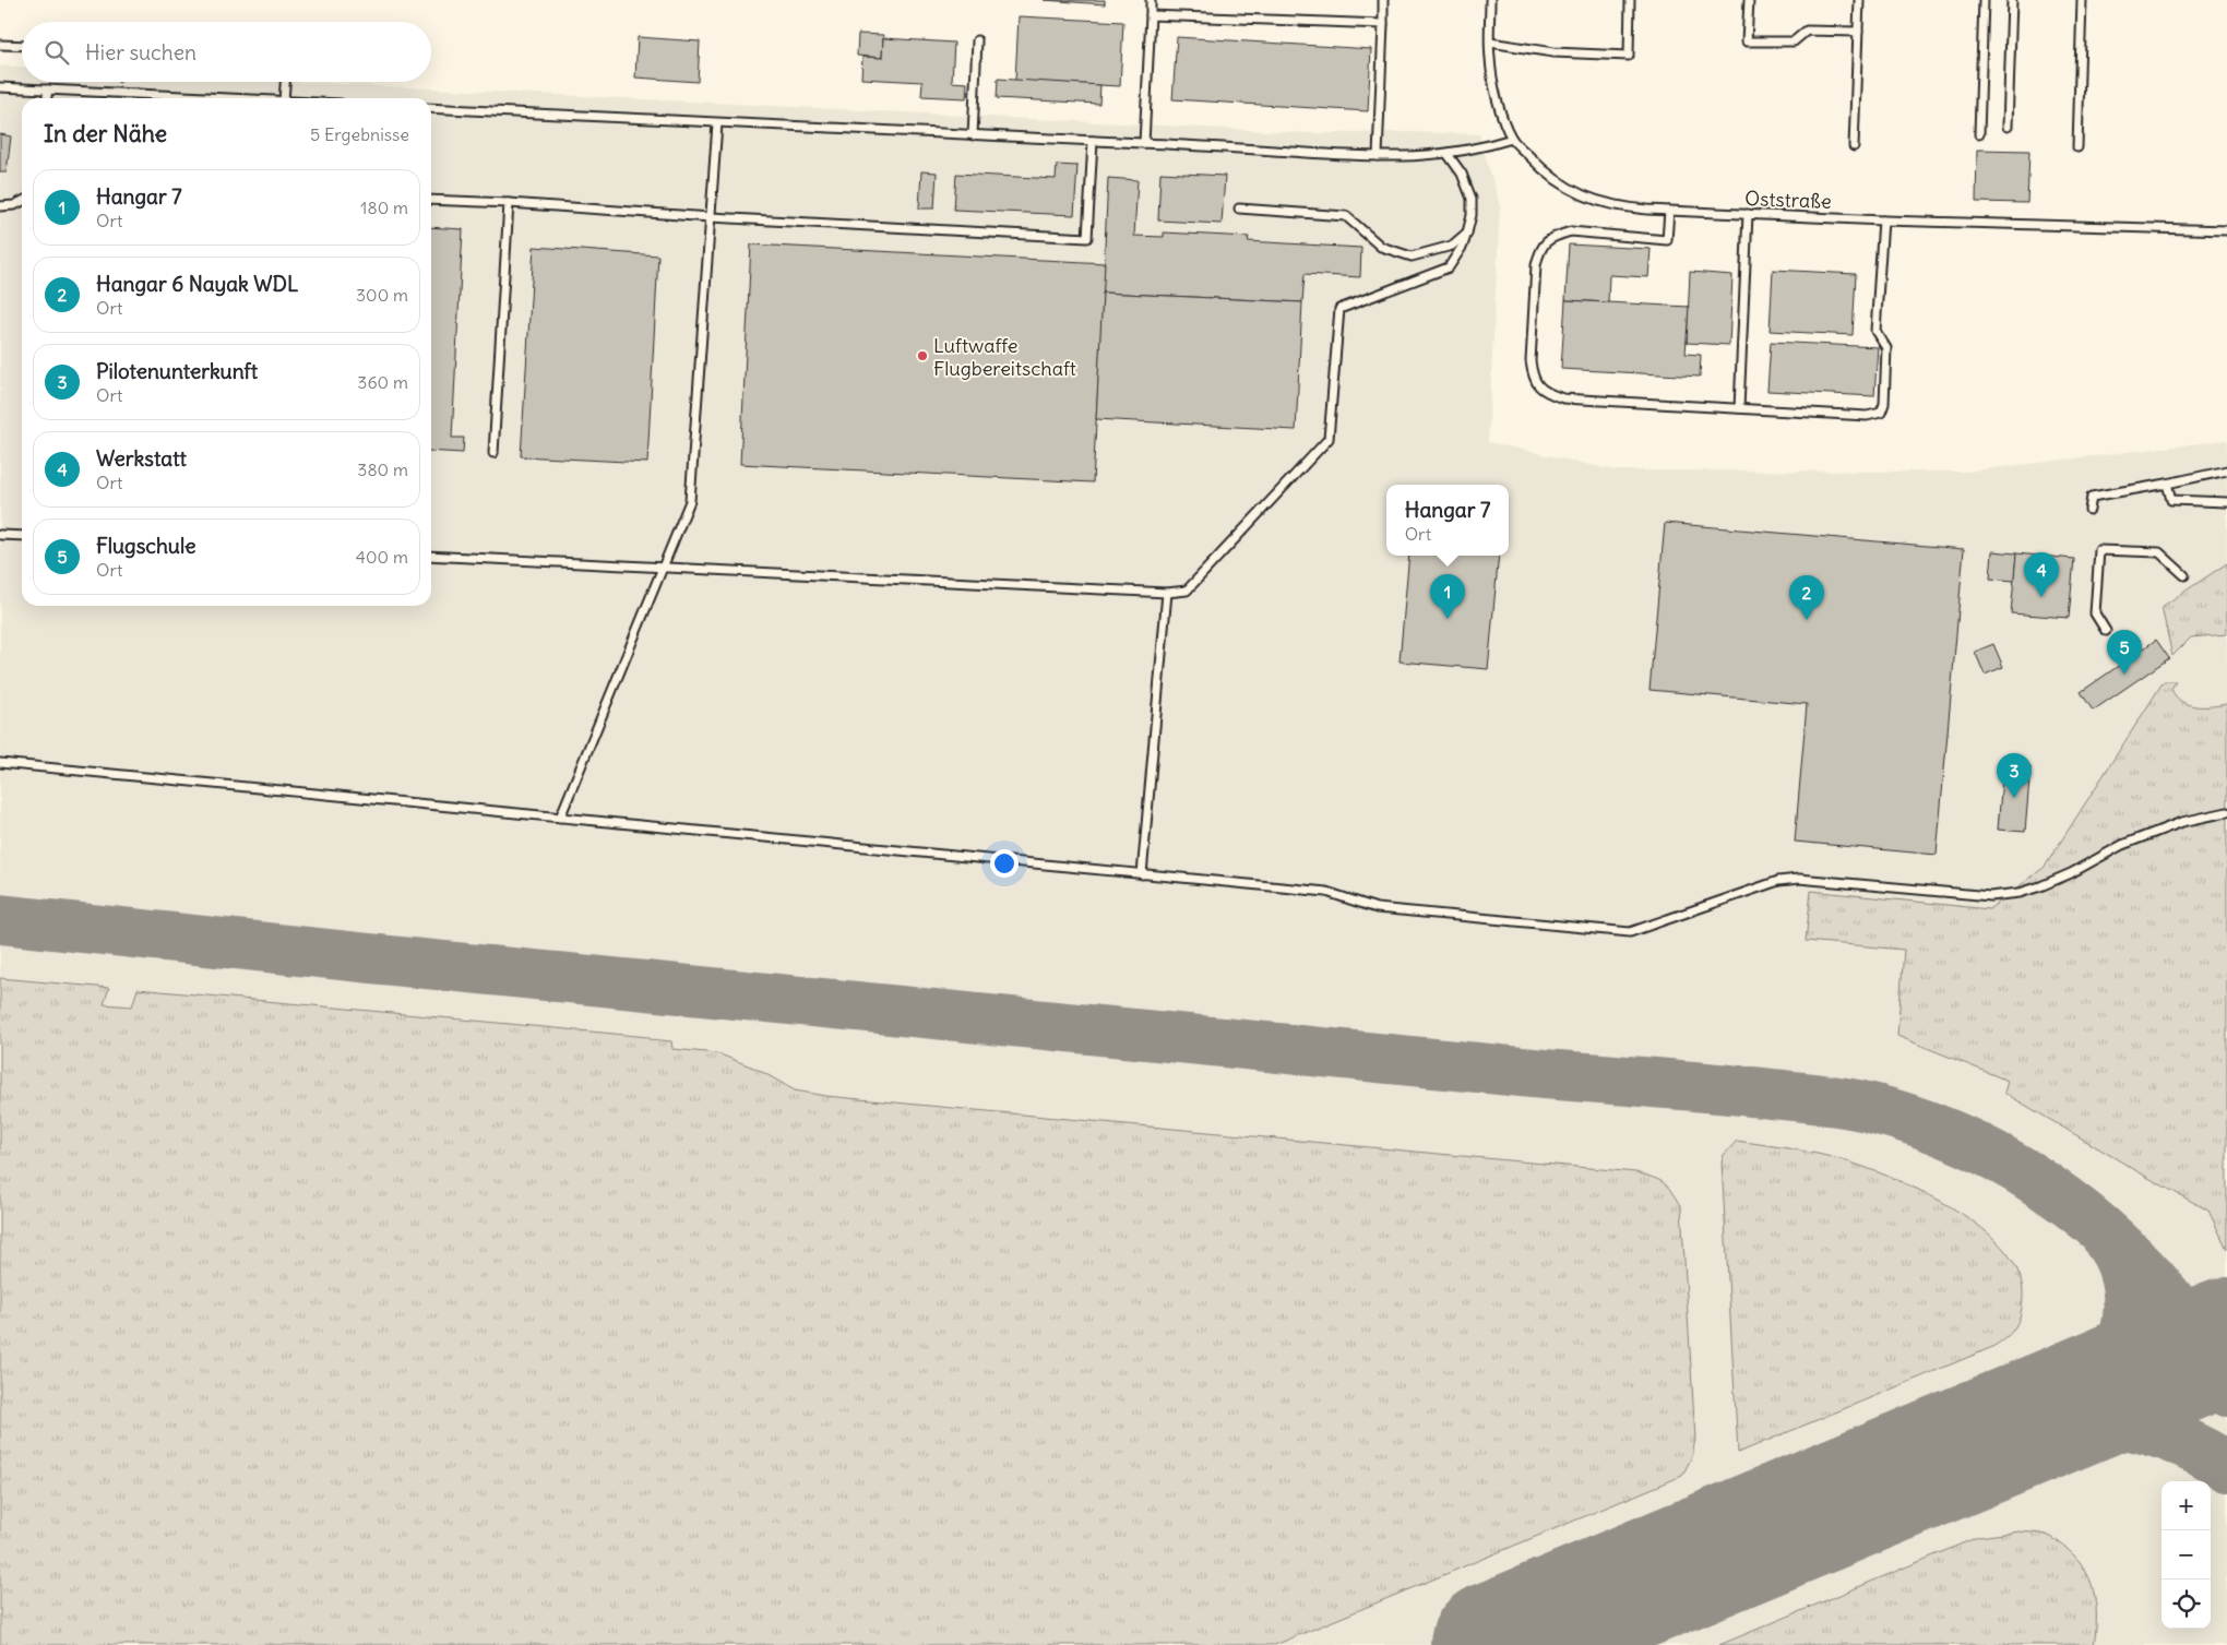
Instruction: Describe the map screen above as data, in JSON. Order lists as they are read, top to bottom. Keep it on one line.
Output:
{"streets":{"lane":["Oststraße"]},"places":["Luftwaffe Flugbereitschaft"],"page":{"search":"Hier suchen","heading":["In der Nähe","5 Ergebnisse"],"list":[{"mark":"1","name":"Hangar 7","note":"Ort","value":"180 m"},{"mark":"2","name":"Hangar 6 Nayak WDL","note":"Ort","value":"300 m"},{"mark":"3","name":"Pilotenunterkunft","note":"Ort","value":"360 m"},{"mark":"4","name":"Werkstatt","note":"Ort","value":"380 m"},{"mark":"5","name":"Flugschule","note":"Ort","value":"400 m"}],"popup":["Hangar 7","Ort"],"pins":["4","1","2","5","3"],"map_buttons":["+","−"]}}
